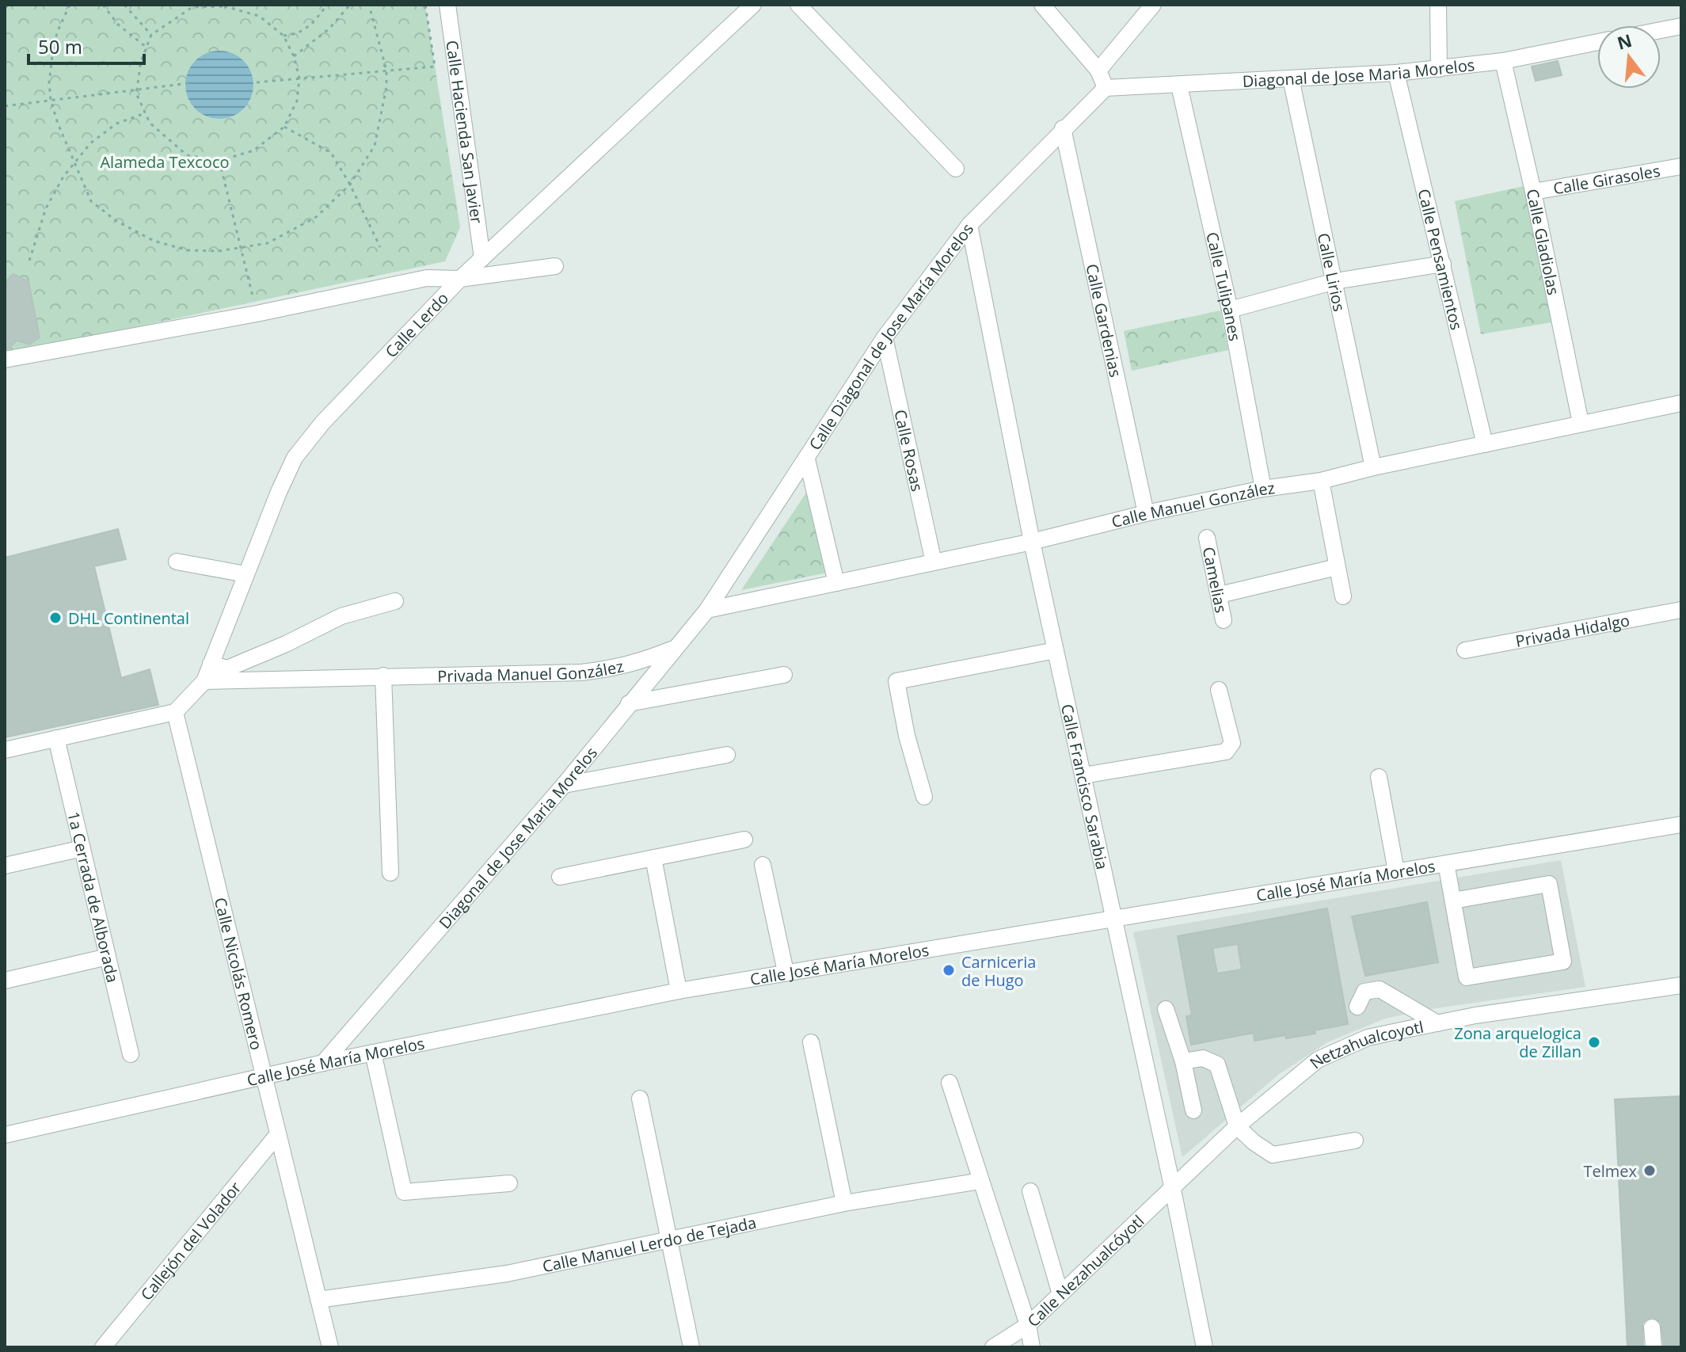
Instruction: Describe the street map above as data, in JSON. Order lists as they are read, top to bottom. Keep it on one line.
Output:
{"streets":{"street":["Diagonal de Jose Maria Morelos","Calle Hacienda San Javier","Calle Girasoles","Calle Gladiolas","Calle Pensamientos","Calle Lirios","Calle Tulipanes","Calle Gardenias","Calle Lerdo","Calle Diagonal de Jose María Morelos","Calle Rosas","Calle Manuel González","Camelias","Privada Hidalgo","Privada Manuel González","Calle Francisco Sarabia","Calle José María Morelos","1a Cerrada de Alborada","Calle Nicolás Romero","Netzahualcoyotl","Callejón del Volador","Calle Manuel Lerdo de Tejada","Calle Nezahualcóyotl"]},"crossings":[["Diagonal de Jose Maria Morelos","Calle Gladiolas"],["Diagonal de Jose Maria Morelos","Calle Pensamientos"],["Diagonal de Jose Maria Morelos","Calle Lirios"],["Diagonal de Jose Maria Morelos","Calle Tulipanes"],["Diagonal de Jose Maria Morelos","Calle Diagonal de Jose María Morelos"],["Diagonal de Jose Maria Morelos","Calle Manuel González"],["Diagonal de Jose Maria Morelos","Privada Manuel González"],["Diagonal de Jose Maria Morelos","Calle José María Morelos"],["Calle Hacienda San Javier","Calle Lerdo"],["Calle Girasoles","Calle Gladiolas"],["Calle Gladiolas","Calle Manuel González"],["Calle Pensamientos","Calle Manuel González"],["Calle Lirios","Calle Manuel González"],["Calle Tulipanes","Calle Manuel González"],["Calle Gardenias","Calle Diagonal de Jose María Morelos"],["Calle Gardenias","Calle Manuel González"],["Calle Lerdo","Privada Manuel González"],["Calle Lerdo","Calle Nicolás Romero"],["Calle Diagonal de Jose María Morelos","Calle Rosas"],["Calle Diagonal de Jose María Morelos","Calle Manuel González"],["Calle Diagonal de Jose María Morelos","Calle Francisco Sarabia"],["Calle Rosas","Calle Manuel González"],["Calle Manuel González","Calle Francisco Sarabia"],["Calle Francisco Sarabia","Calle José María Morelos"],["Calle Francisco Sarabia","Netzahualcoyotl"],["Calle Francisco Sarabia","Calle Nezahualcóyotl"],["Calle José María Morelos","Calle Nicolás Romero"],["Calle Nicolás Romero","Callejón del Volador"],["Calle Nicolás Romero","Calle Manuel Lerdo de Tejada"],["Netzahualcoyotl","Calle Nezahualcóyotl"]],"parks":["Alameda Texcoco"],"places":["DHL Continental","Carniceria de Hugo","Zona arquelogica de Zillan","Telmex"],"scale_bar":"50 m","north":"top"}
